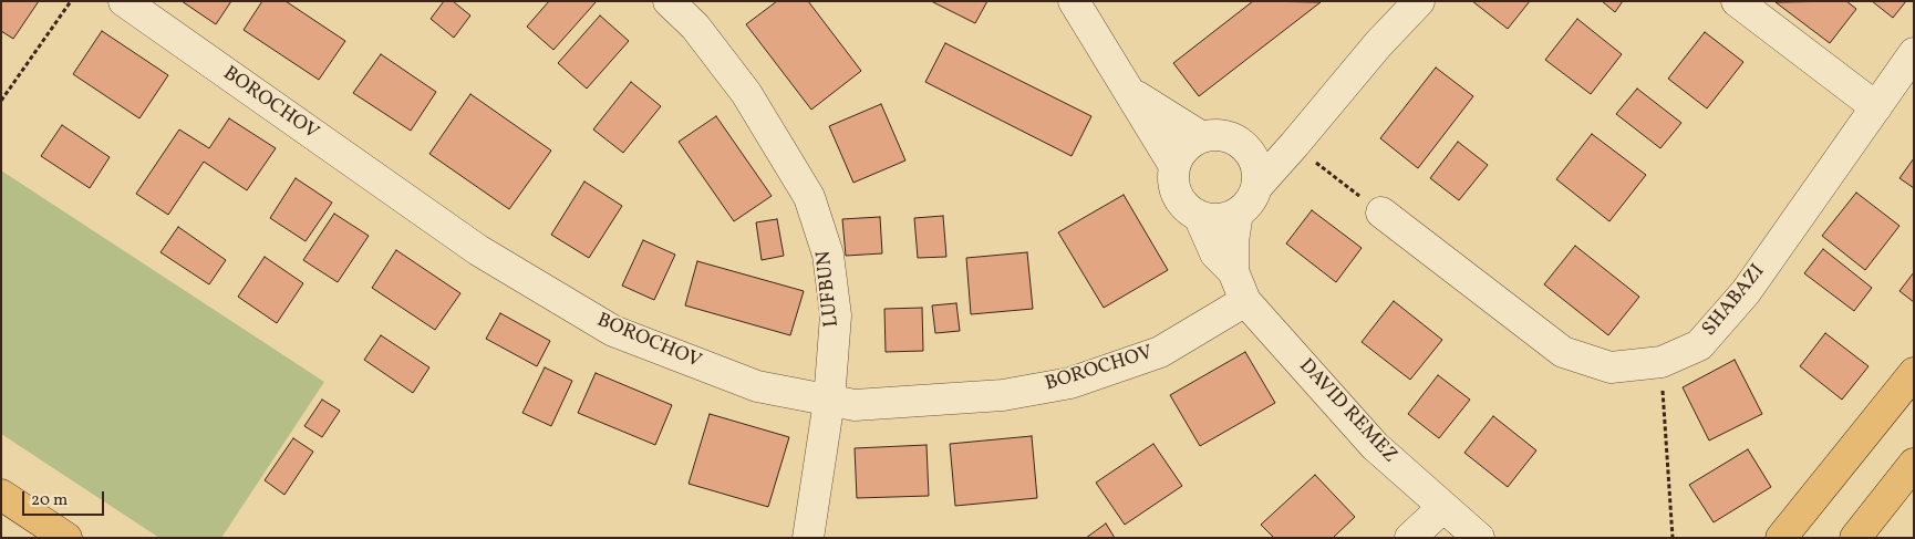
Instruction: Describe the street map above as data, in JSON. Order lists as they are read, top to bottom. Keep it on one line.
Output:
{"streets":{"street":["BOROCHOV","LUFBUN","SHABAZI","DAVID REMEZ"]},"crossings":[["BOROCHOV","LUFBUN"],["BOROCHOV","DAVID REMEZ"]],"scale_bar":"20 m"}
